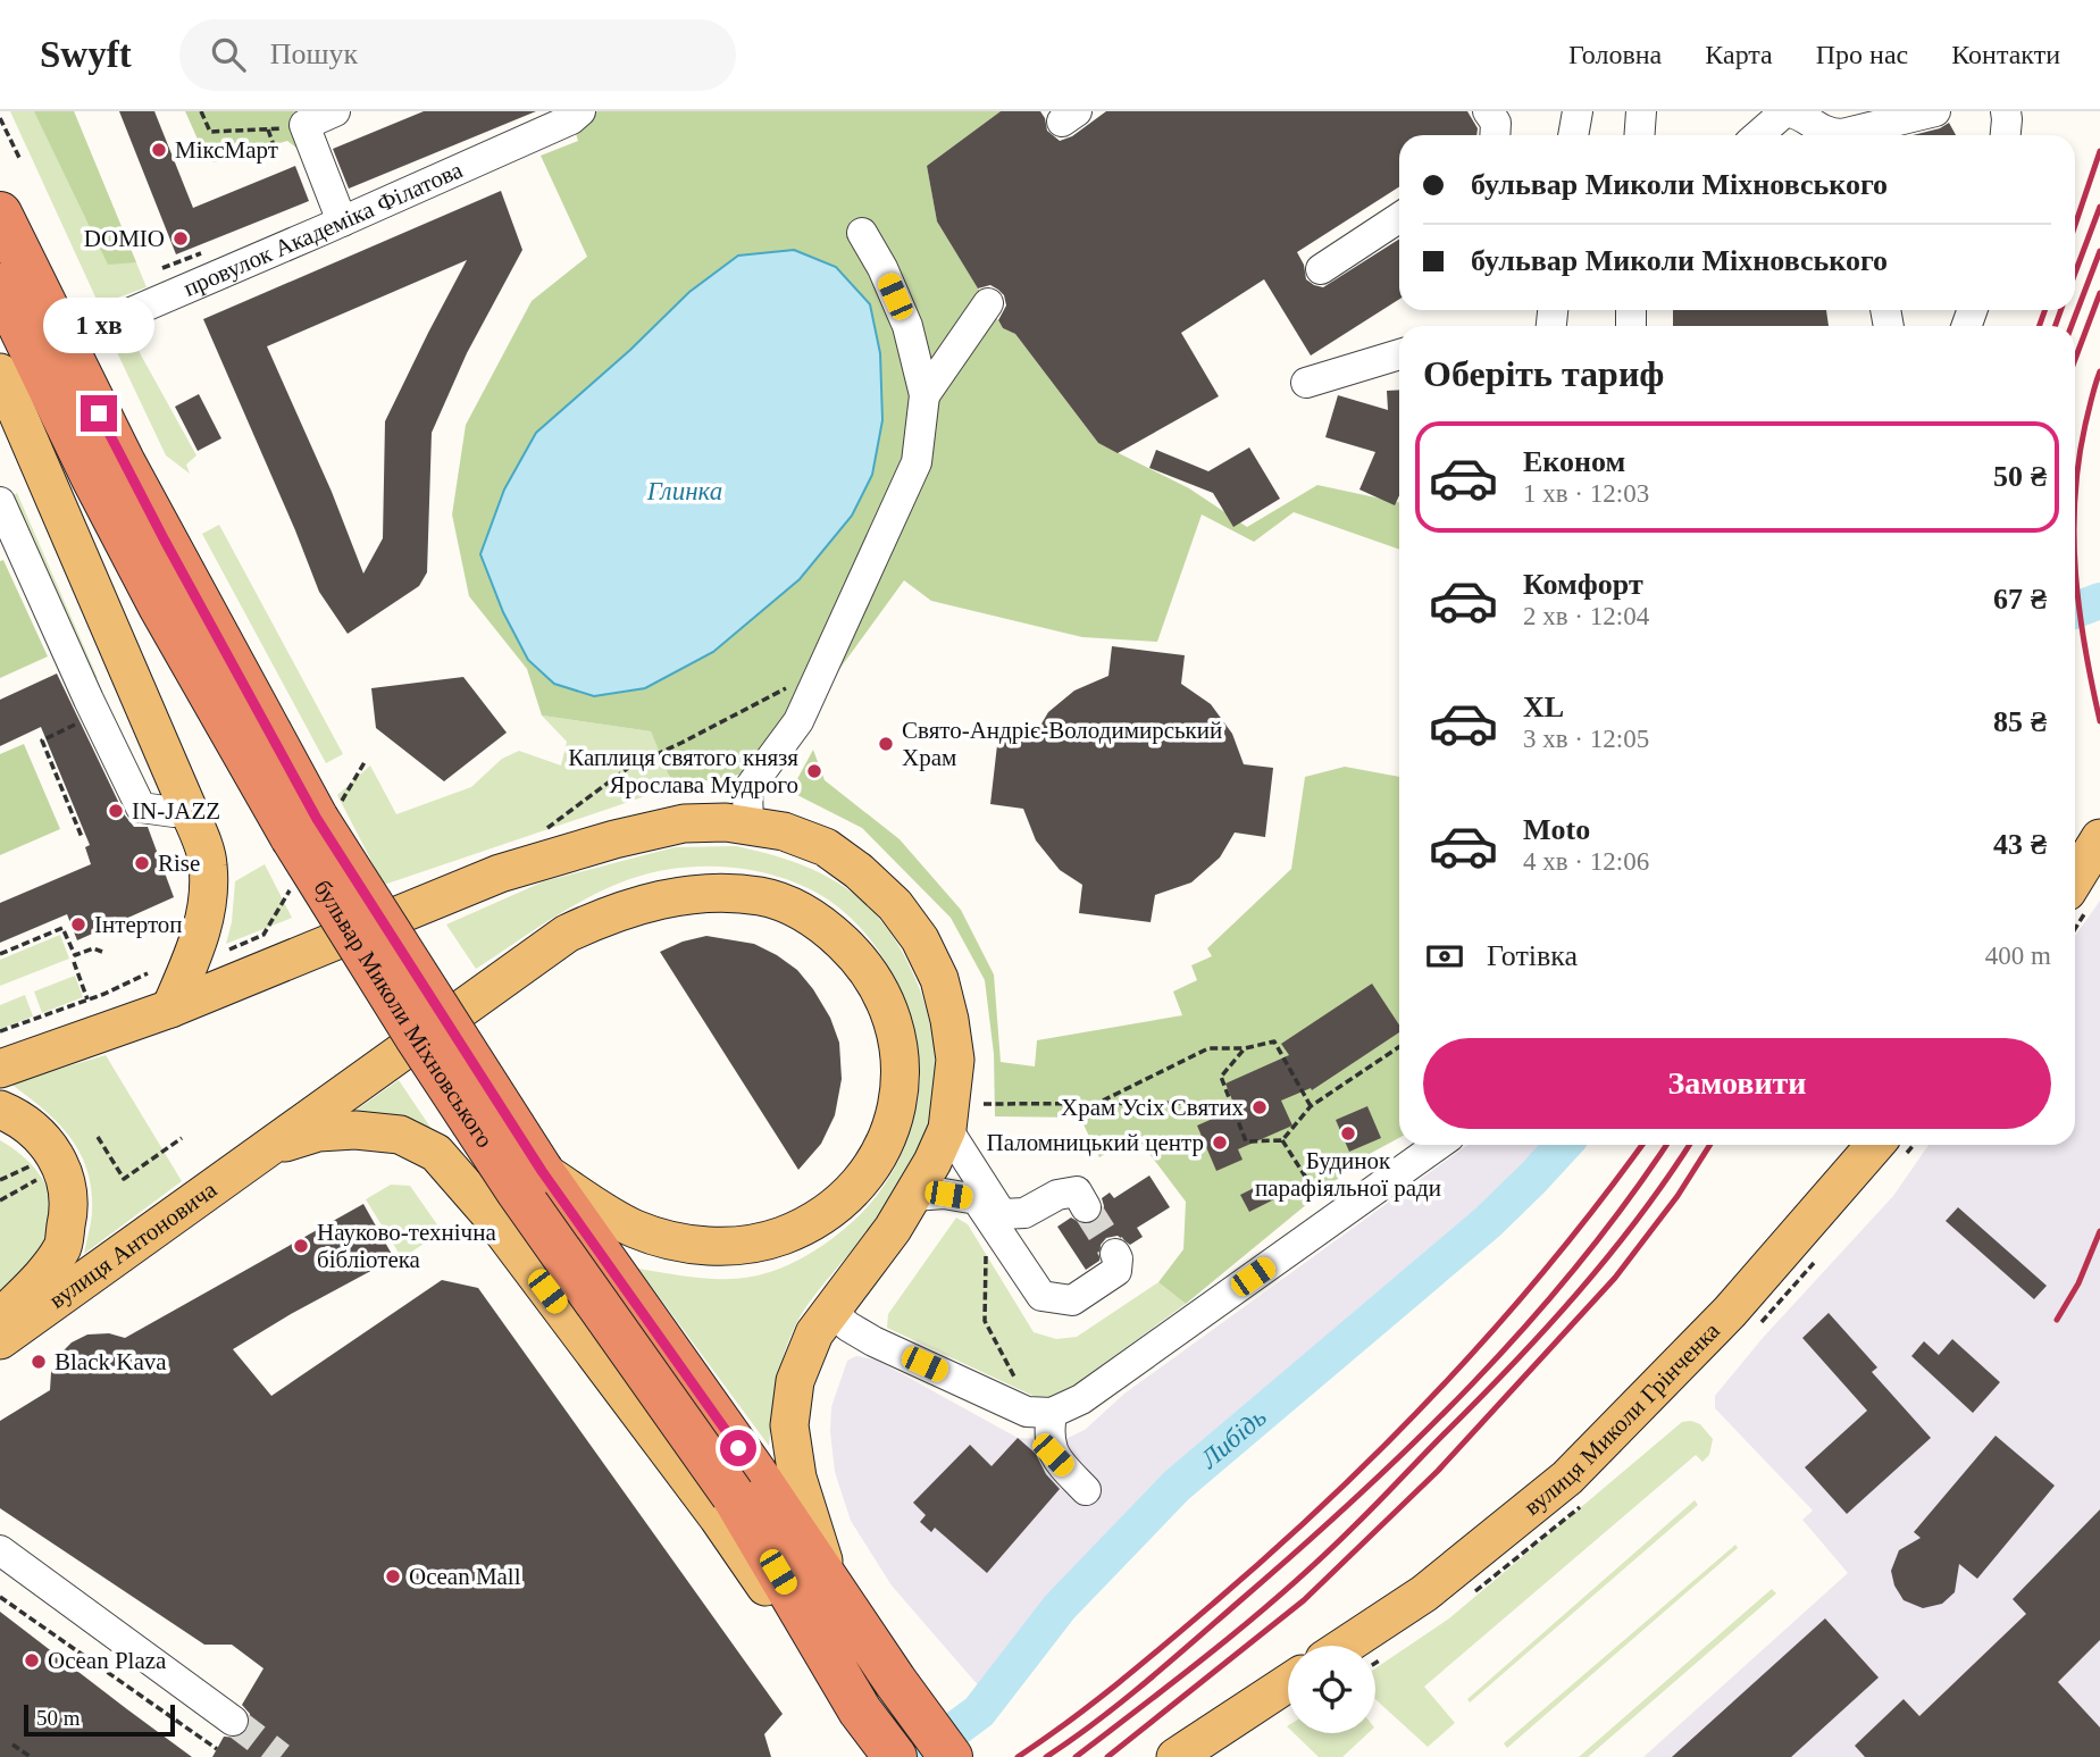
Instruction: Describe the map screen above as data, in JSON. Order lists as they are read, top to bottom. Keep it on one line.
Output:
{"streets":{"highway":["бульвар Миколи Міхновського"],"main road":["вулиця Антоновича","вулиця Миколи Грінченка"],"street":["провулок Академіка Філатова"]},"crossings":[["провулок Академіка Філатова","бульвар Миколи Міхновського"],["бульвар Миколи Міхновського","вулиця Антоновича"]],"water":["Глинка","Либідь"],"places":["МіксМарт","DOMIO","Свято-Андріє-Володимирський Храм","Каплиця святого князя Ярослава Мудрого","IN-JAZZ","Rise","Інтертоп","Храм Усіх Святих","Будинок парафіяльної ради","Паломницький центр","Науково-технічна бібліотека","Black Kava","Ocean Mall","Ocean Plaza"],"scale_bar":"50 m","page":{"header":"Swyft","search":"Пошук","nav":["Головна","Карта","Про нас","Контакти"],"banner":["бульвар Миколи Міхновського","бульвар Миколи Міхновського"],"bubble":"1 хв","heading":"Оберіть тариф","list":[{"name":"Економ","note":"1 хв · 12:03","value":"50 ₴"},{"name":"Комфорт","note":"2 хв · 12:04","value":"67 ₴"},{"name":"XL","note":"3 хв · 12:05","value":"85 ₴"},{"name":"Moto","note":"4 хв · 12:06","value":"43 ₴"}],"pay":["Готівка","400 m"],"buttons":"Замовити","scale":"50 m"}}
